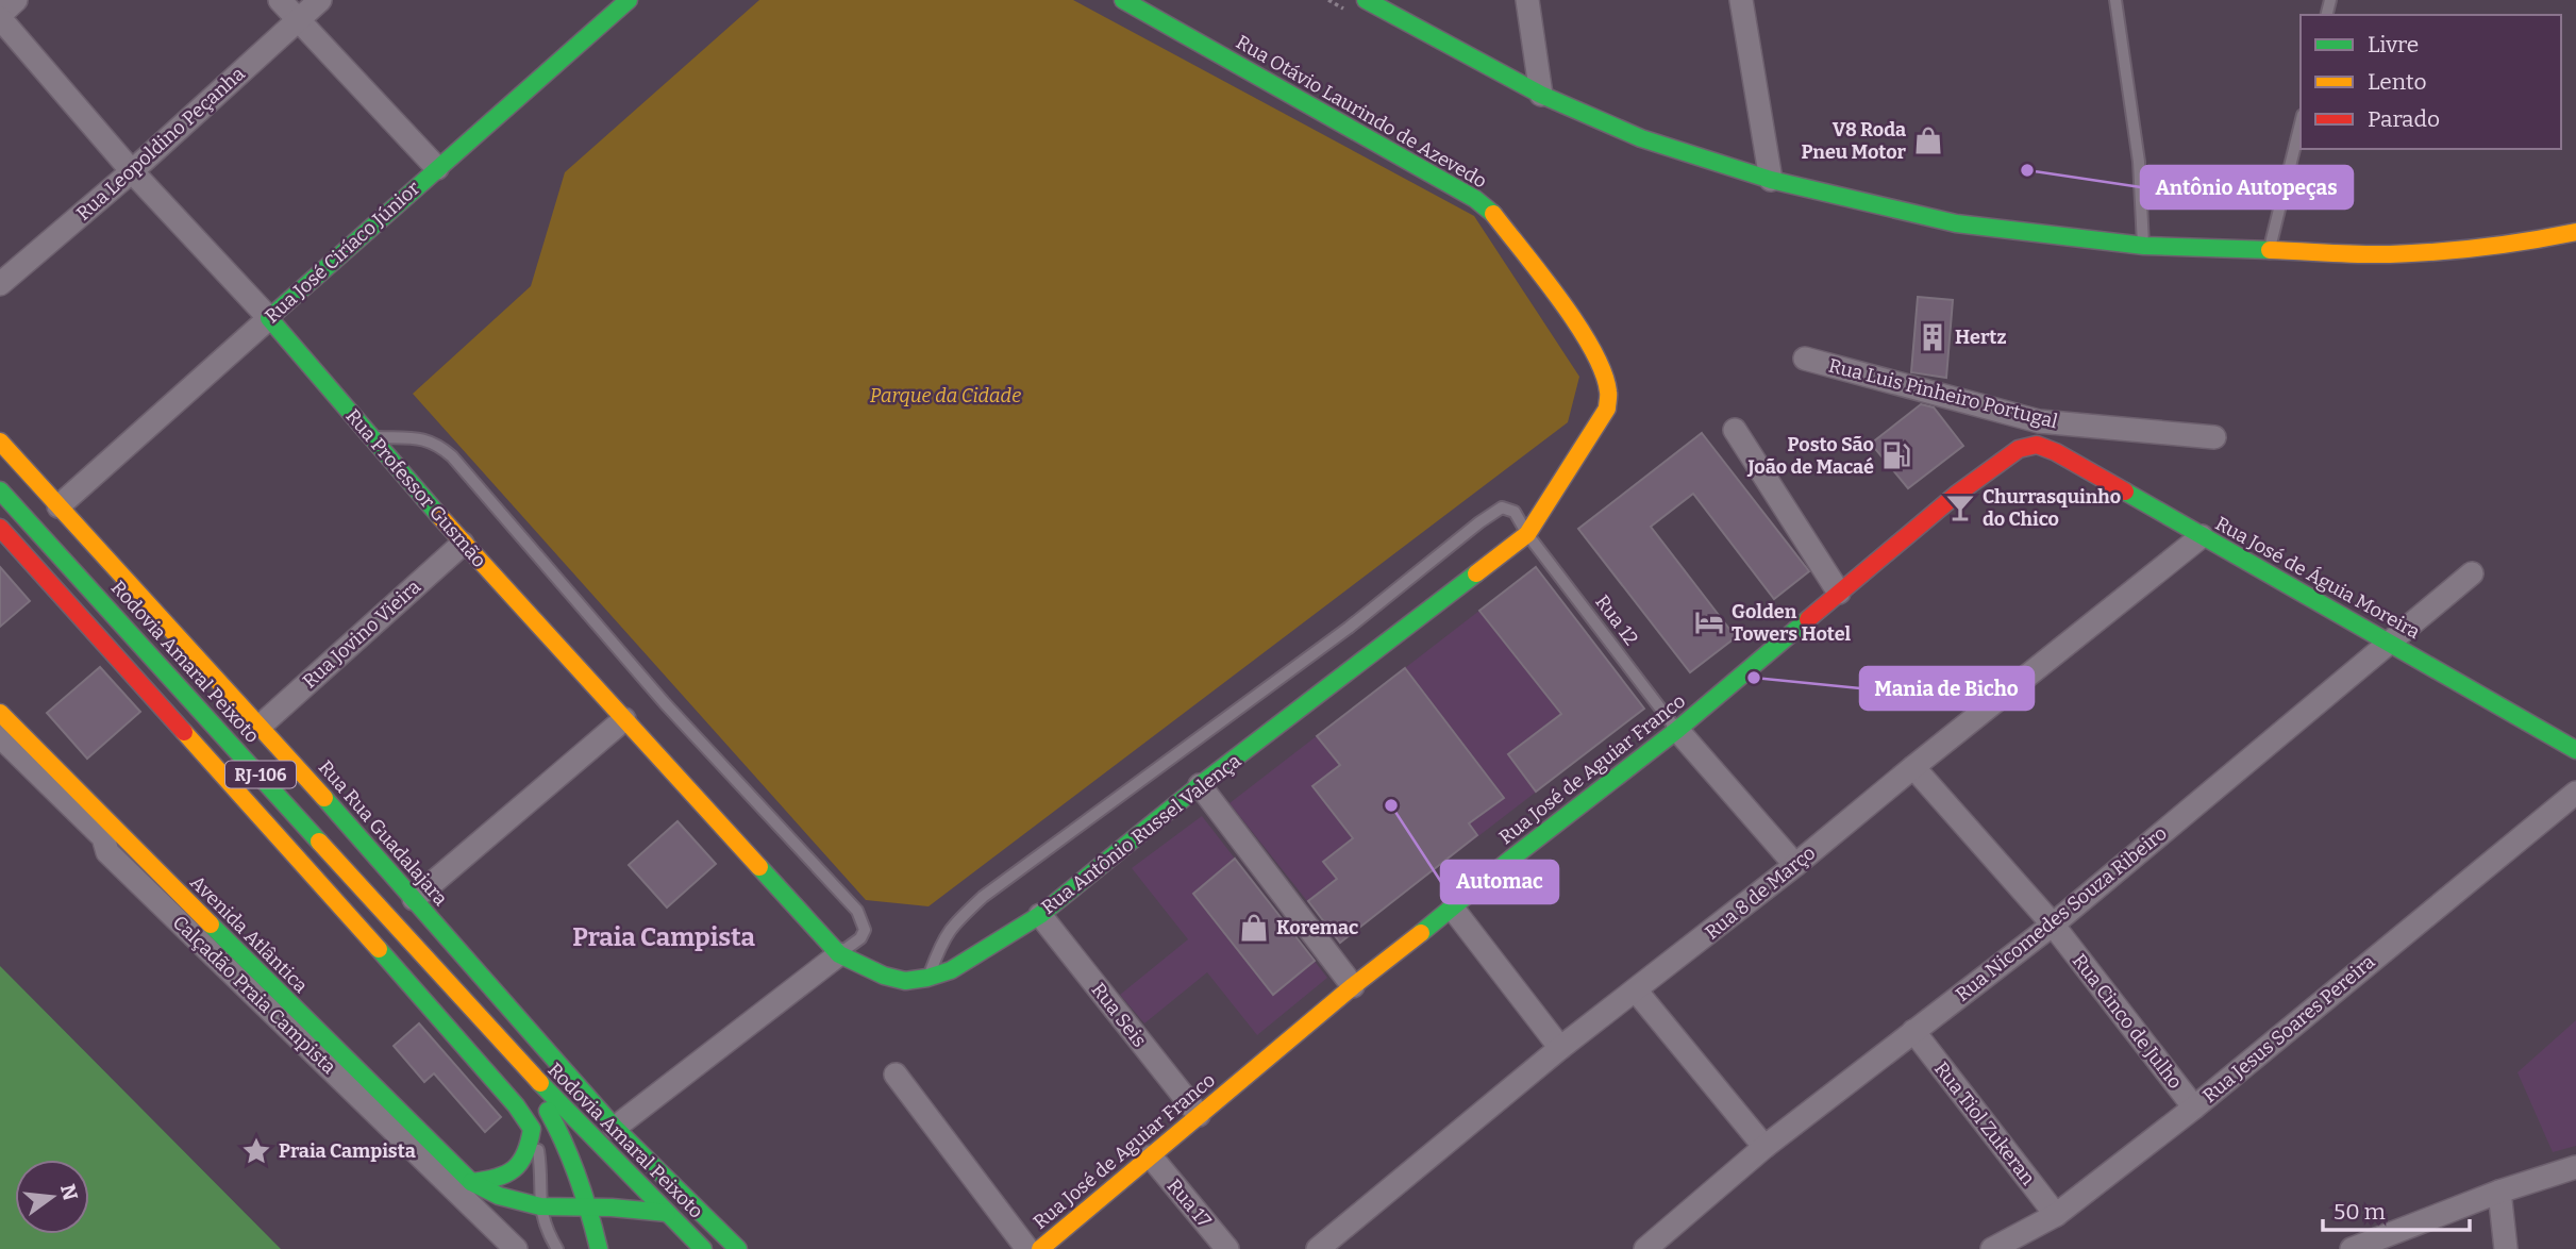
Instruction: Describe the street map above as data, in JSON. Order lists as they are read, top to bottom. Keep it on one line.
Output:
{"streets":{"main road":["Rua Otávio Laurindo de Azevedo","Rua José Ciríaco Júnior","Rua Professor Gusmão","Rua José de Águia Moreira","Rodovia Amaral Peixoto","Rua José de Aguiar Franco","RJ-106","Rua Rua Guadalajara","Rua Antônio Russel Valença","Avenida Atlântica"],"street":["Rua Leopoldino Peçanha","Rua Luis Pinheiro Portugal","Rua Jovino Vieira","Rua 8 de Março","Rua Nicomedes Souza Ribeiro","Calçadão Praia Campista","Rua Seis","Rua Cinco de Julho","Rua Jesus Soares Pereira","Rua Tiol Zukeran","Rua 17"],"lane":["Rua 12"]},"crossings":[["Rua Otávio Laurindo de Azevedo","Rua Antônio Russel Valença"],["Rua Leopoldino Peçanha","Rua Professor Gusmão"],["Rua José Ciríaco Júnior","Rua Professor Gusmão"],["Rua José Ciríaco Júnior","Rua Rua Guadalajara"],["Rua Professor Gusmão","Rua Jovino Vieira"],["Rua Professor Gusmão","Rua Antônio Russel Valença"],["Rua José de Águia Moreira","Rua José de Aguiar Franco"],["Rua José de Águia Moreira","Rua 8 de Março"],["Rua José de Águia Moreira","Rua Nicomedes Souza Ribeiro"],["Rua 12","Rua José de Aguiar Franco"],["Rua 12","Rua Antônio Russel Valença"],["Rua Jovino Vieira","Rua Rua Guadalajara"],["Rodovia Amaral Peixoto","Avenida Atlântica"],["Rua José de Aguiar Franco","Rua Seis"],["Rua José de Aguiar Franco","Rua 17"],["Rua Antônio Russel Valença","Rua Seis"],["Rua 8 de Março","Rua Cinco de Julho"],["Rua Nicomedes Souza Ribeiro","Rua Cinco de Julho"],["Rua Nicomedes Souza Ribeiro","Rua Tiol Zukeran"],["Rua Cinco de Julho","Rua Jesus Soares Pereira"],["Rua Jesus Soares Pereira","Rua Tiol Zukeran"]],"districts":["Praia Campista"],"parks":["Parque da Cidade"],"places":{"shop":["V8 Roda Pneu Motor","Koremac"],"other":["Antônio Autopeças","Mania de Bicho","Automac"],"building":["Hertz"],"fuel station":["Posto São João de Macaé"],"bar":["Churrasquinho do Chico"],"hotel":["Golden Towers Hotel"],"place":["Praia Campista"]},"legend":["Livre","Lento","Parado"],"scale_bar":"50 m","north":"right"}
